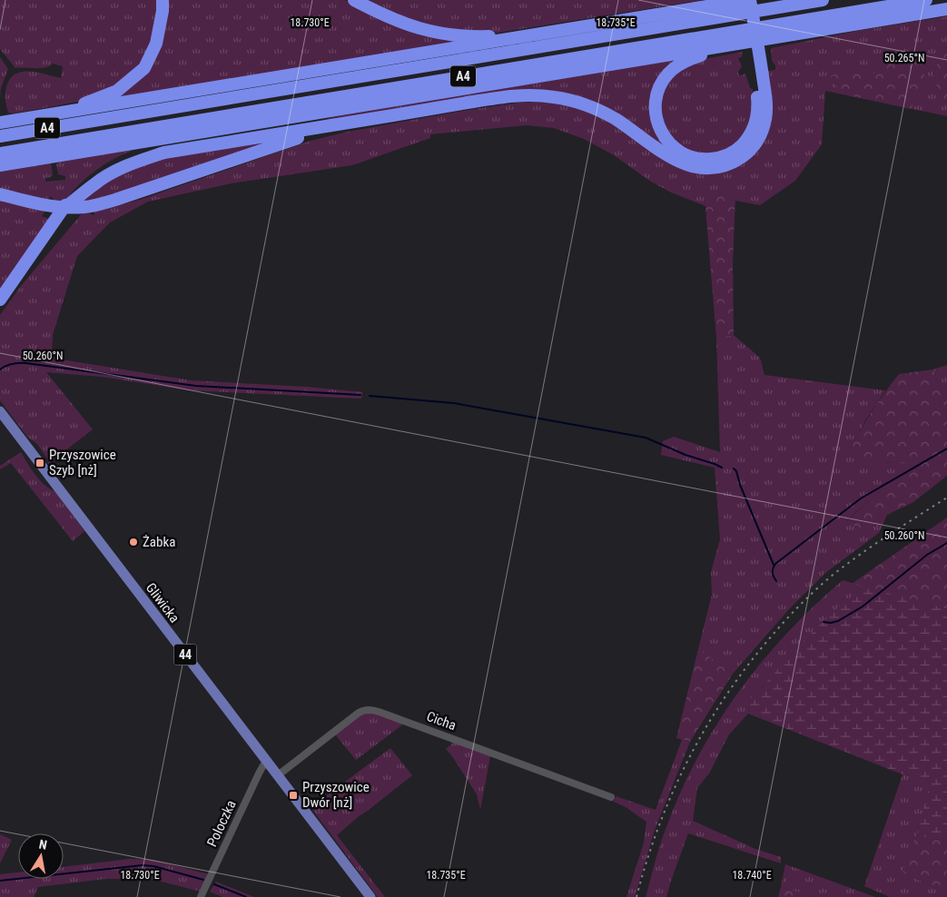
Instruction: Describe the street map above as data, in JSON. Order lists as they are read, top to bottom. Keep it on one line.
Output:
{"streets":{"highway":["A4"],"main road":["Gliwicka","44"],"street":["Cicha","Poloczka"]},"crossings":[["Gliwicka","Cicha"],["Gliwicka","Poloczka"]],"places":{"transit":["Przyszowice Szyb [nż]","Przyszowice Dwór [nż]"],"other":["Żabka"]},"north":"top","coordinates":["18.730°E","18.735°E","50.265°N","50.260°N","18.740°E"]}
